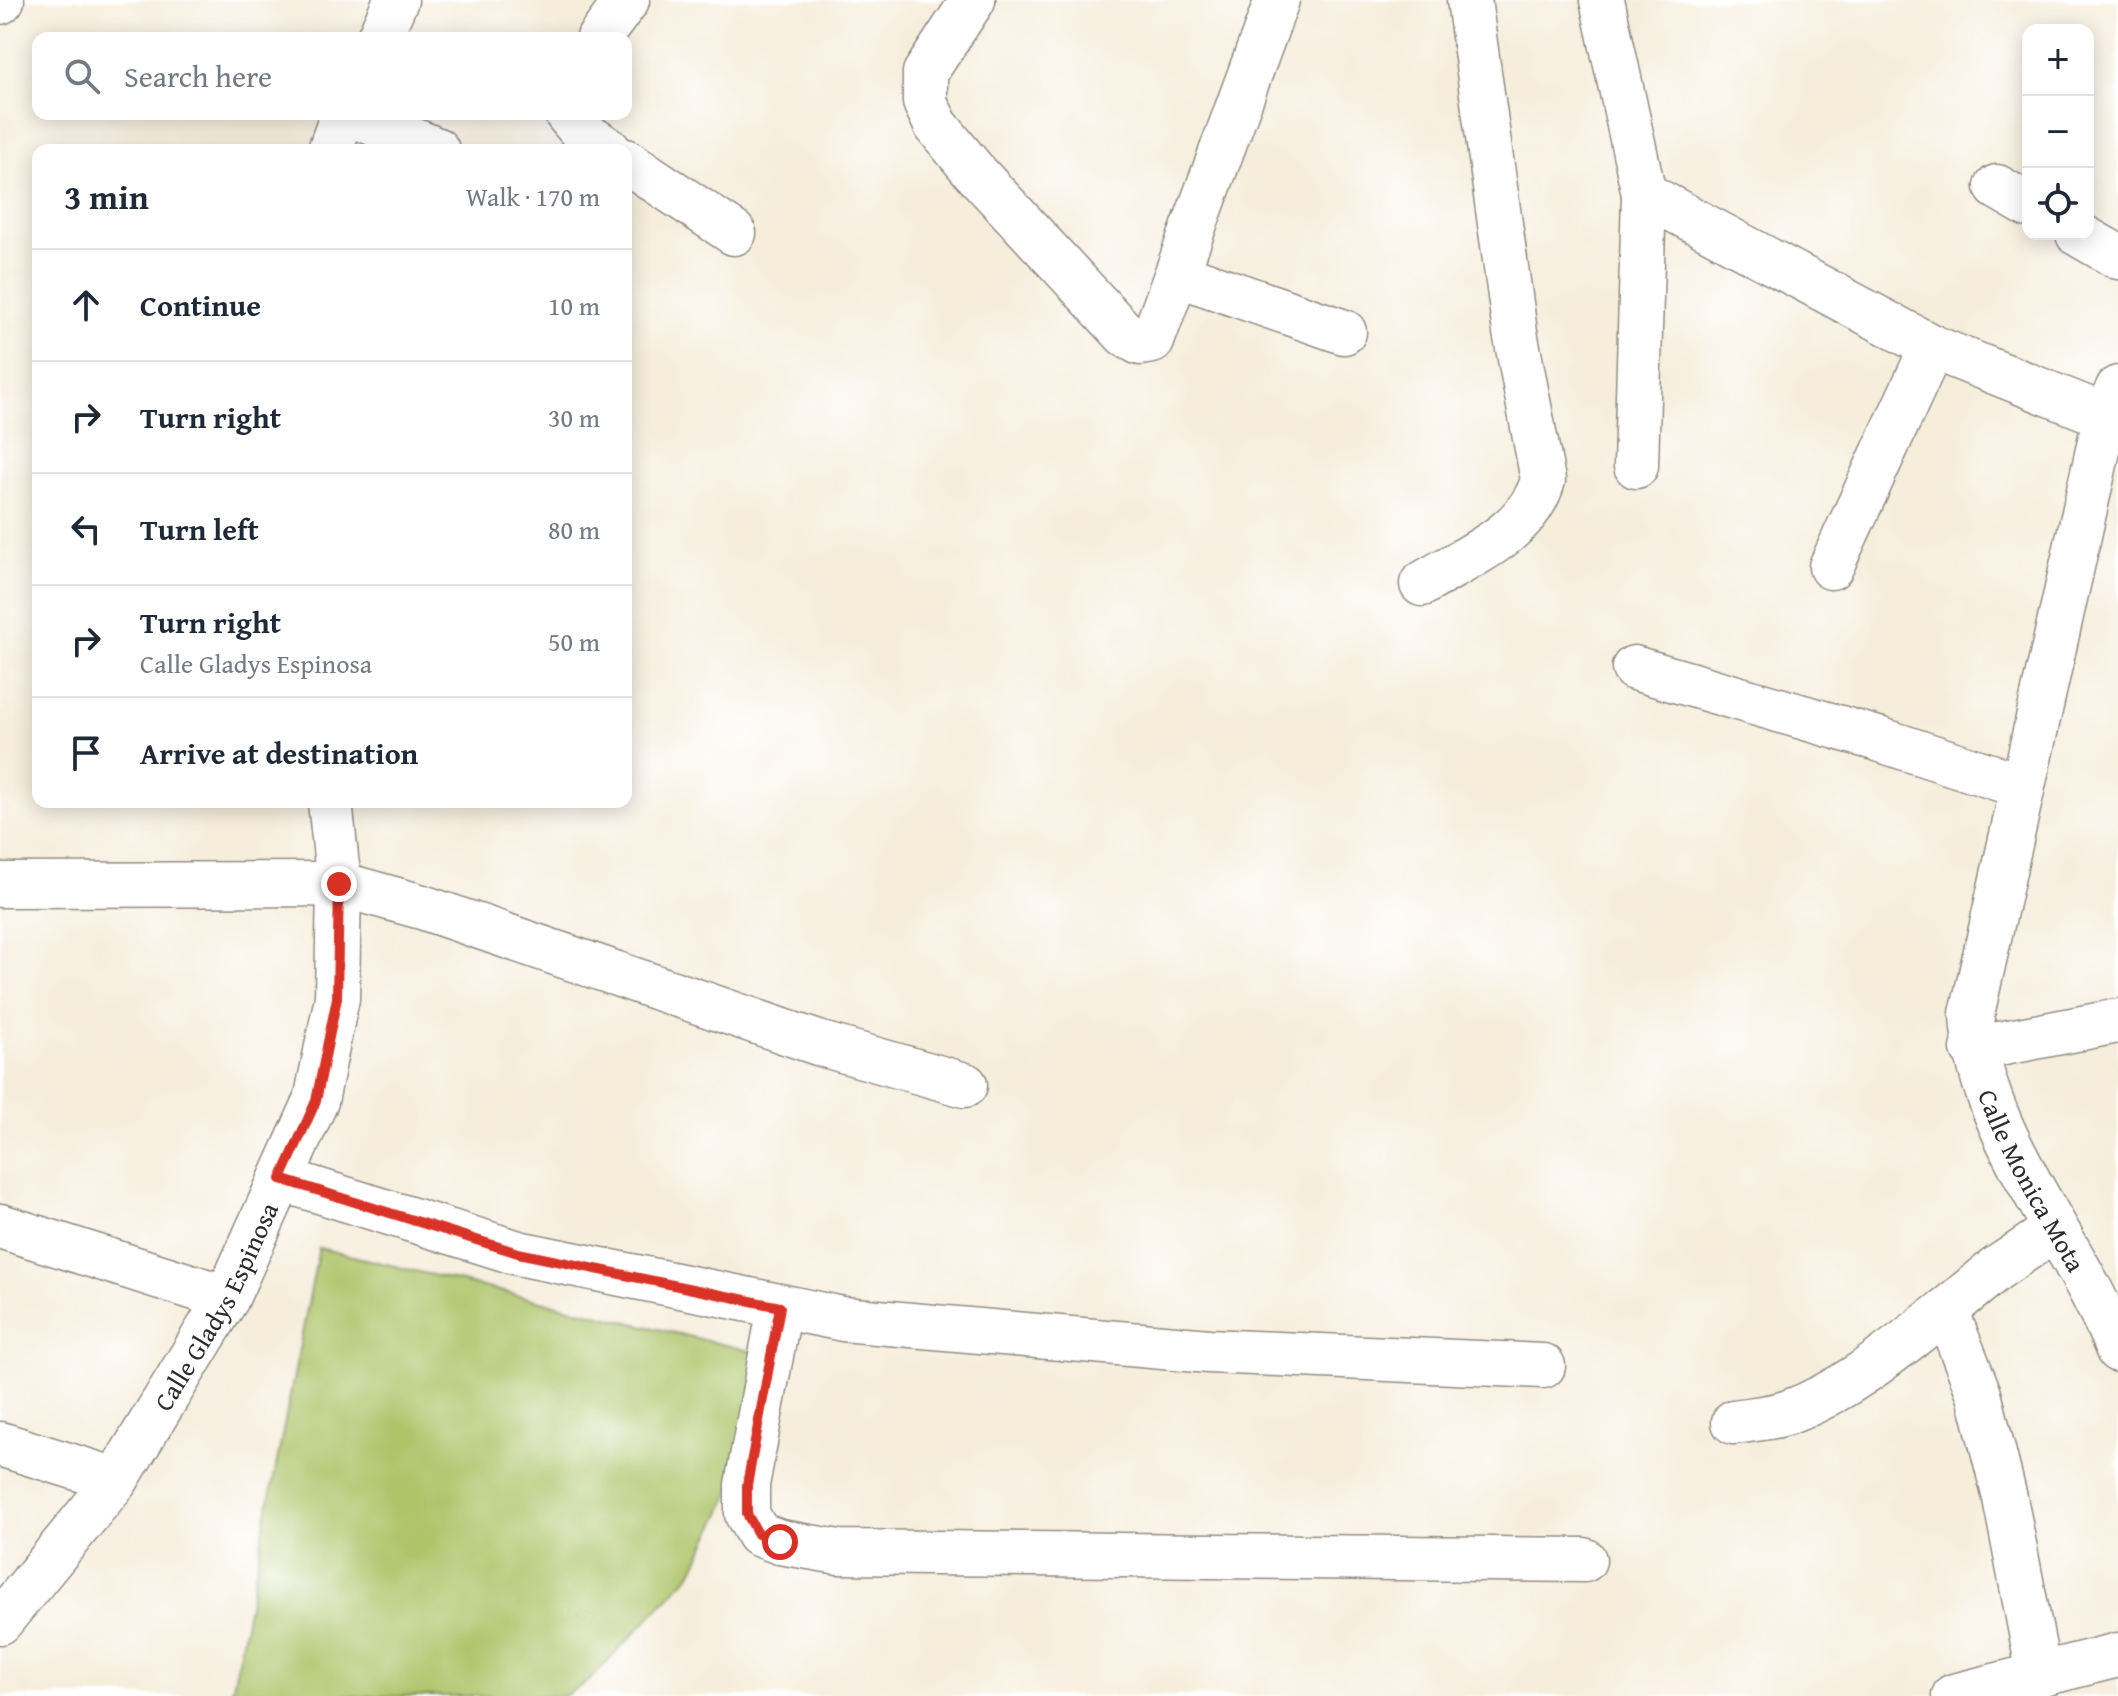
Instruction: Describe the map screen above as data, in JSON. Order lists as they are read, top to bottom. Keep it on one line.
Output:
{"streets":{"street":["Calle Monica Mota","Calle Gladys Espinosa"]},"page":{"map_buttons":["+","−"],"search":"Search here","heading":["3 min","Walk · 170 m"],"list":[["Continue","10 m"],["Turn right","30 m"],["Turn left","80 m"],["Turn right","Calle Gladys Espinosa","50 m"],"Arrive at destination"]}}
